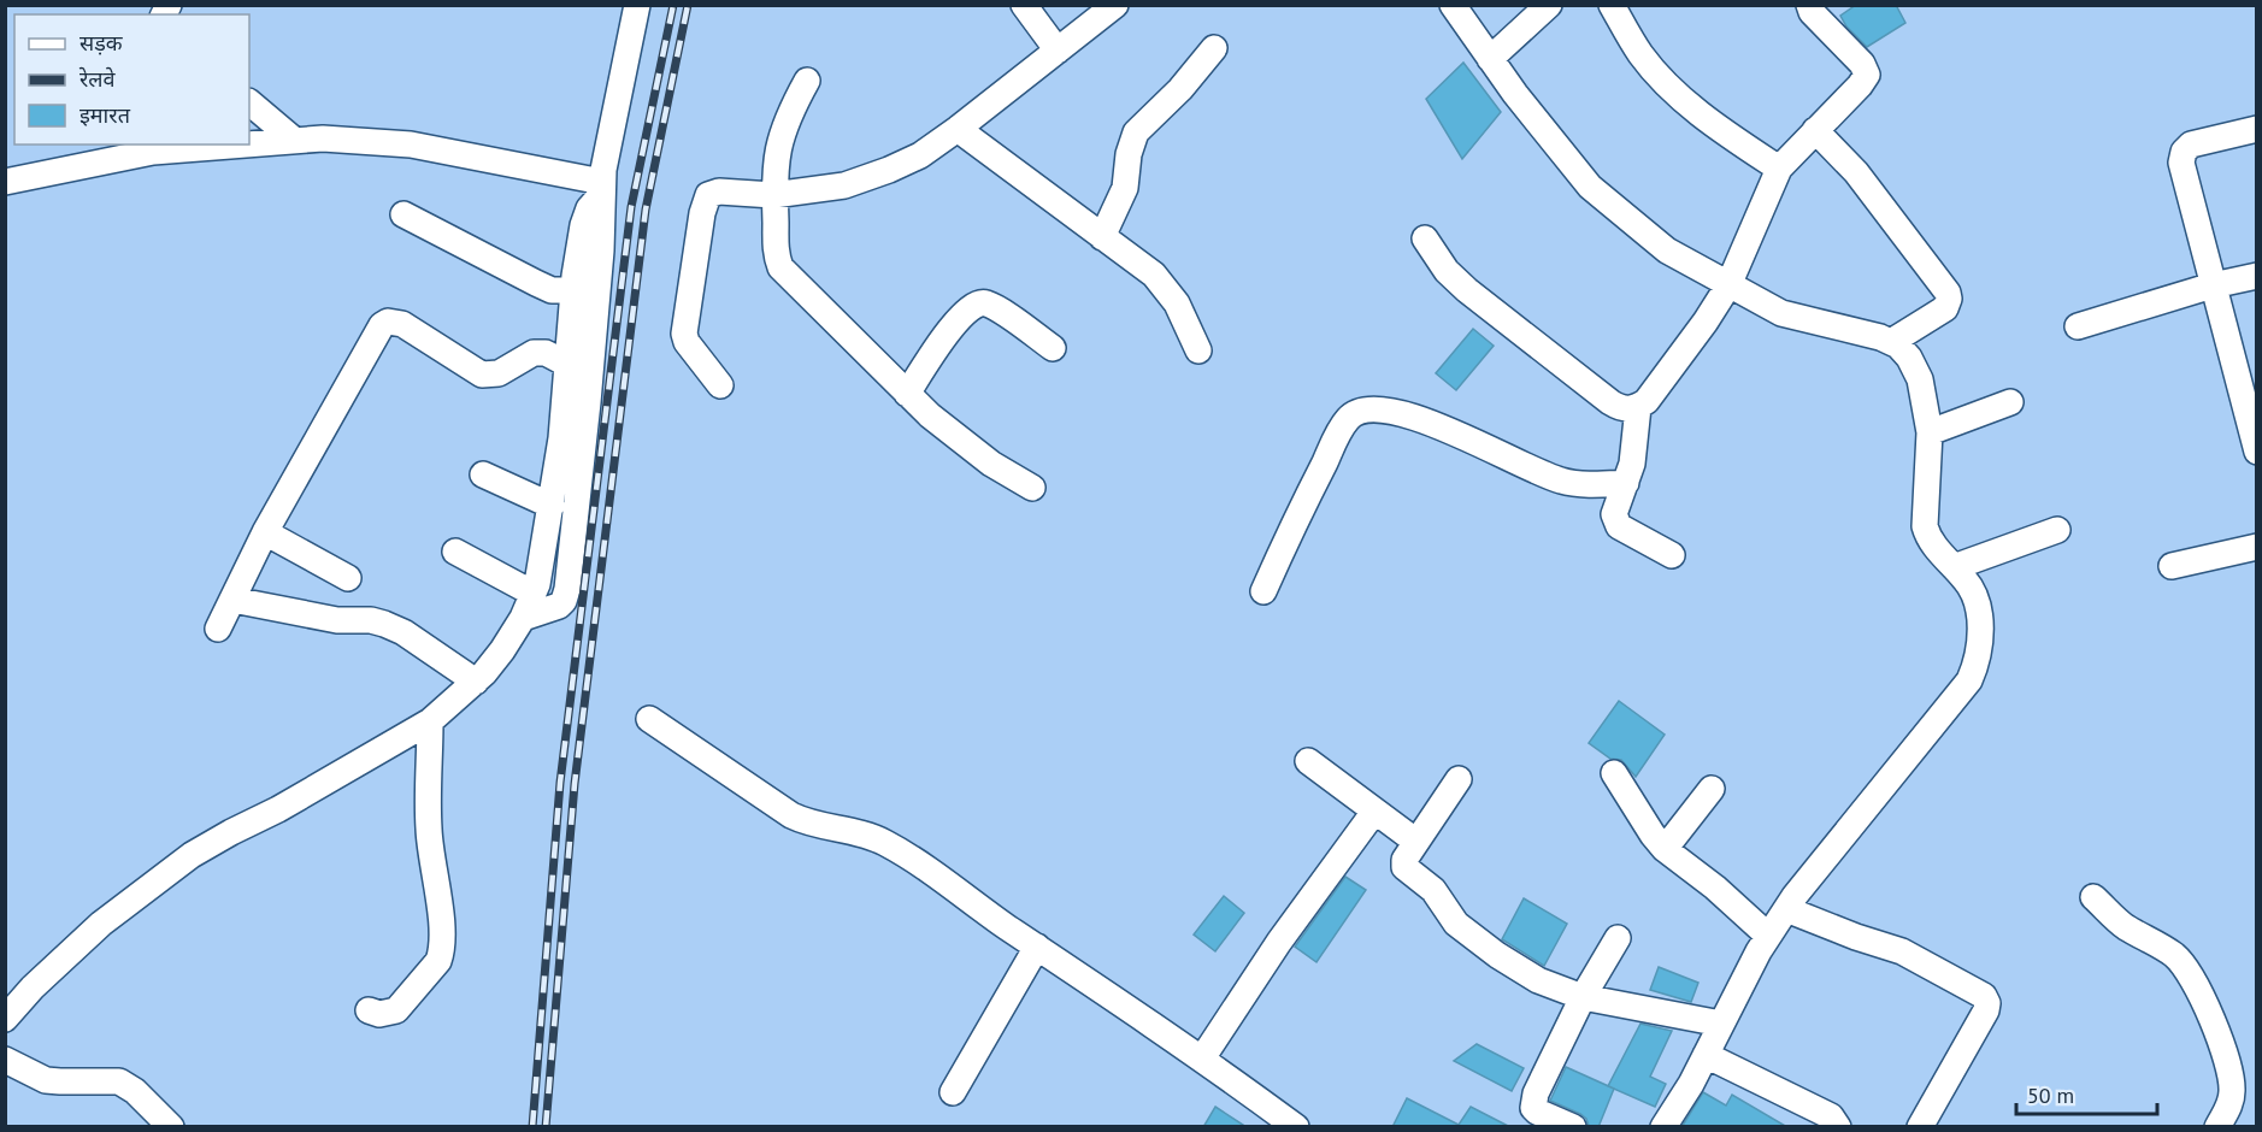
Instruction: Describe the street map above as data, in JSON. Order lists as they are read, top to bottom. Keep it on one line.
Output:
{"legend":["सड़क","रेलवे","इमारत"],"scale_bar":"50 m"}
